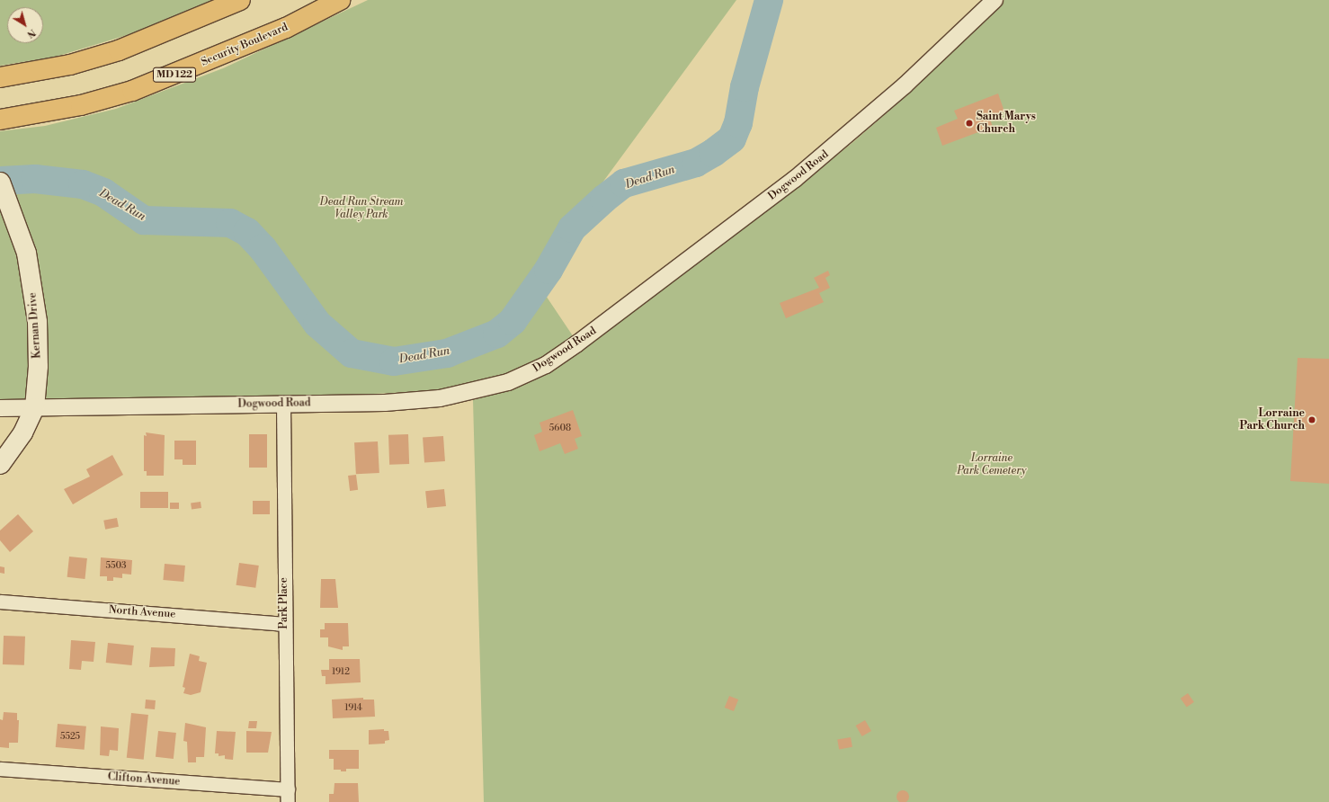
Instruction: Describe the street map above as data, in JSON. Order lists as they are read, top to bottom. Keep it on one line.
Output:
{"streets":{"main road":["Security Boulevard","MD 122","Kernan Drive"],"street":["Dogwood Road","Park Place","North Avenue","Clifton Avenue"]},"crossings":[["Dogwood Road","Kernan Drive"],["Dogwood Road","Park Place"],["Park Place","North Avenue"],["Park Place","Clifton Avenue"]],"water":["Dead Run"],"parks":["Dead Run Stream Valley Park","Lorraine Park Cemetery"],"places":["Saint Marys Church","Lorraine Park Church"],"house_numbers":["5608","5503","1912","1914","5525"],"north":"bottom right"}
